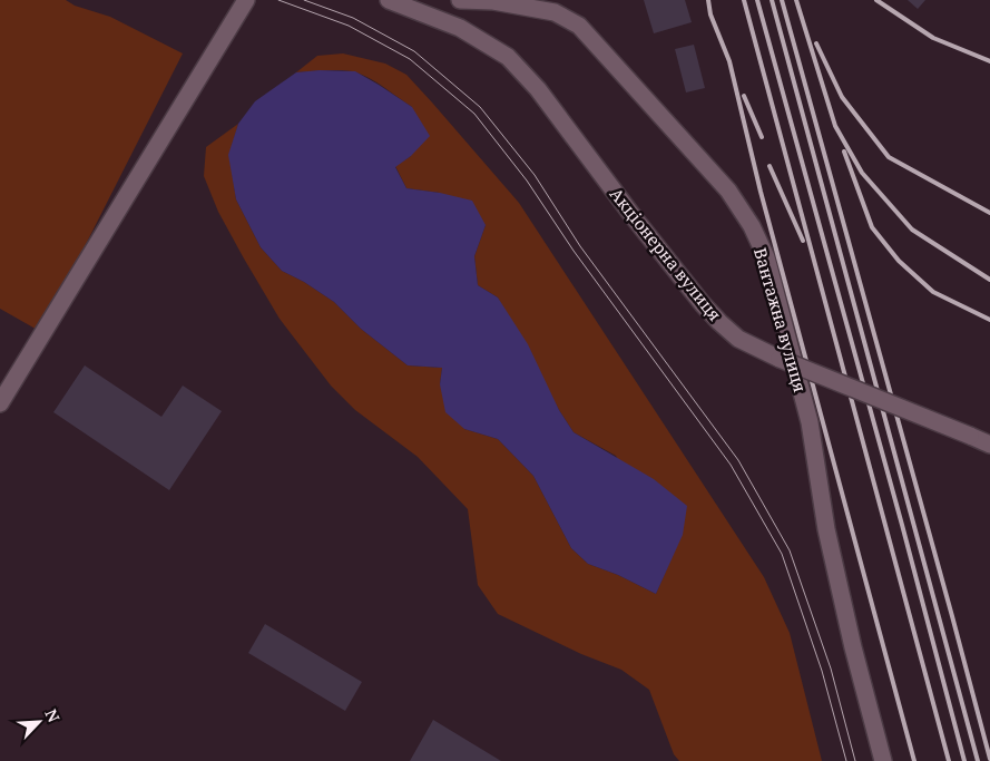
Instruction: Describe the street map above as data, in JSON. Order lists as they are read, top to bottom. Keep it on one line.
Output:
{"streets":{"street":["Акціонерна вулиця","Вантажна вулиця"]},"north":"top right"}
